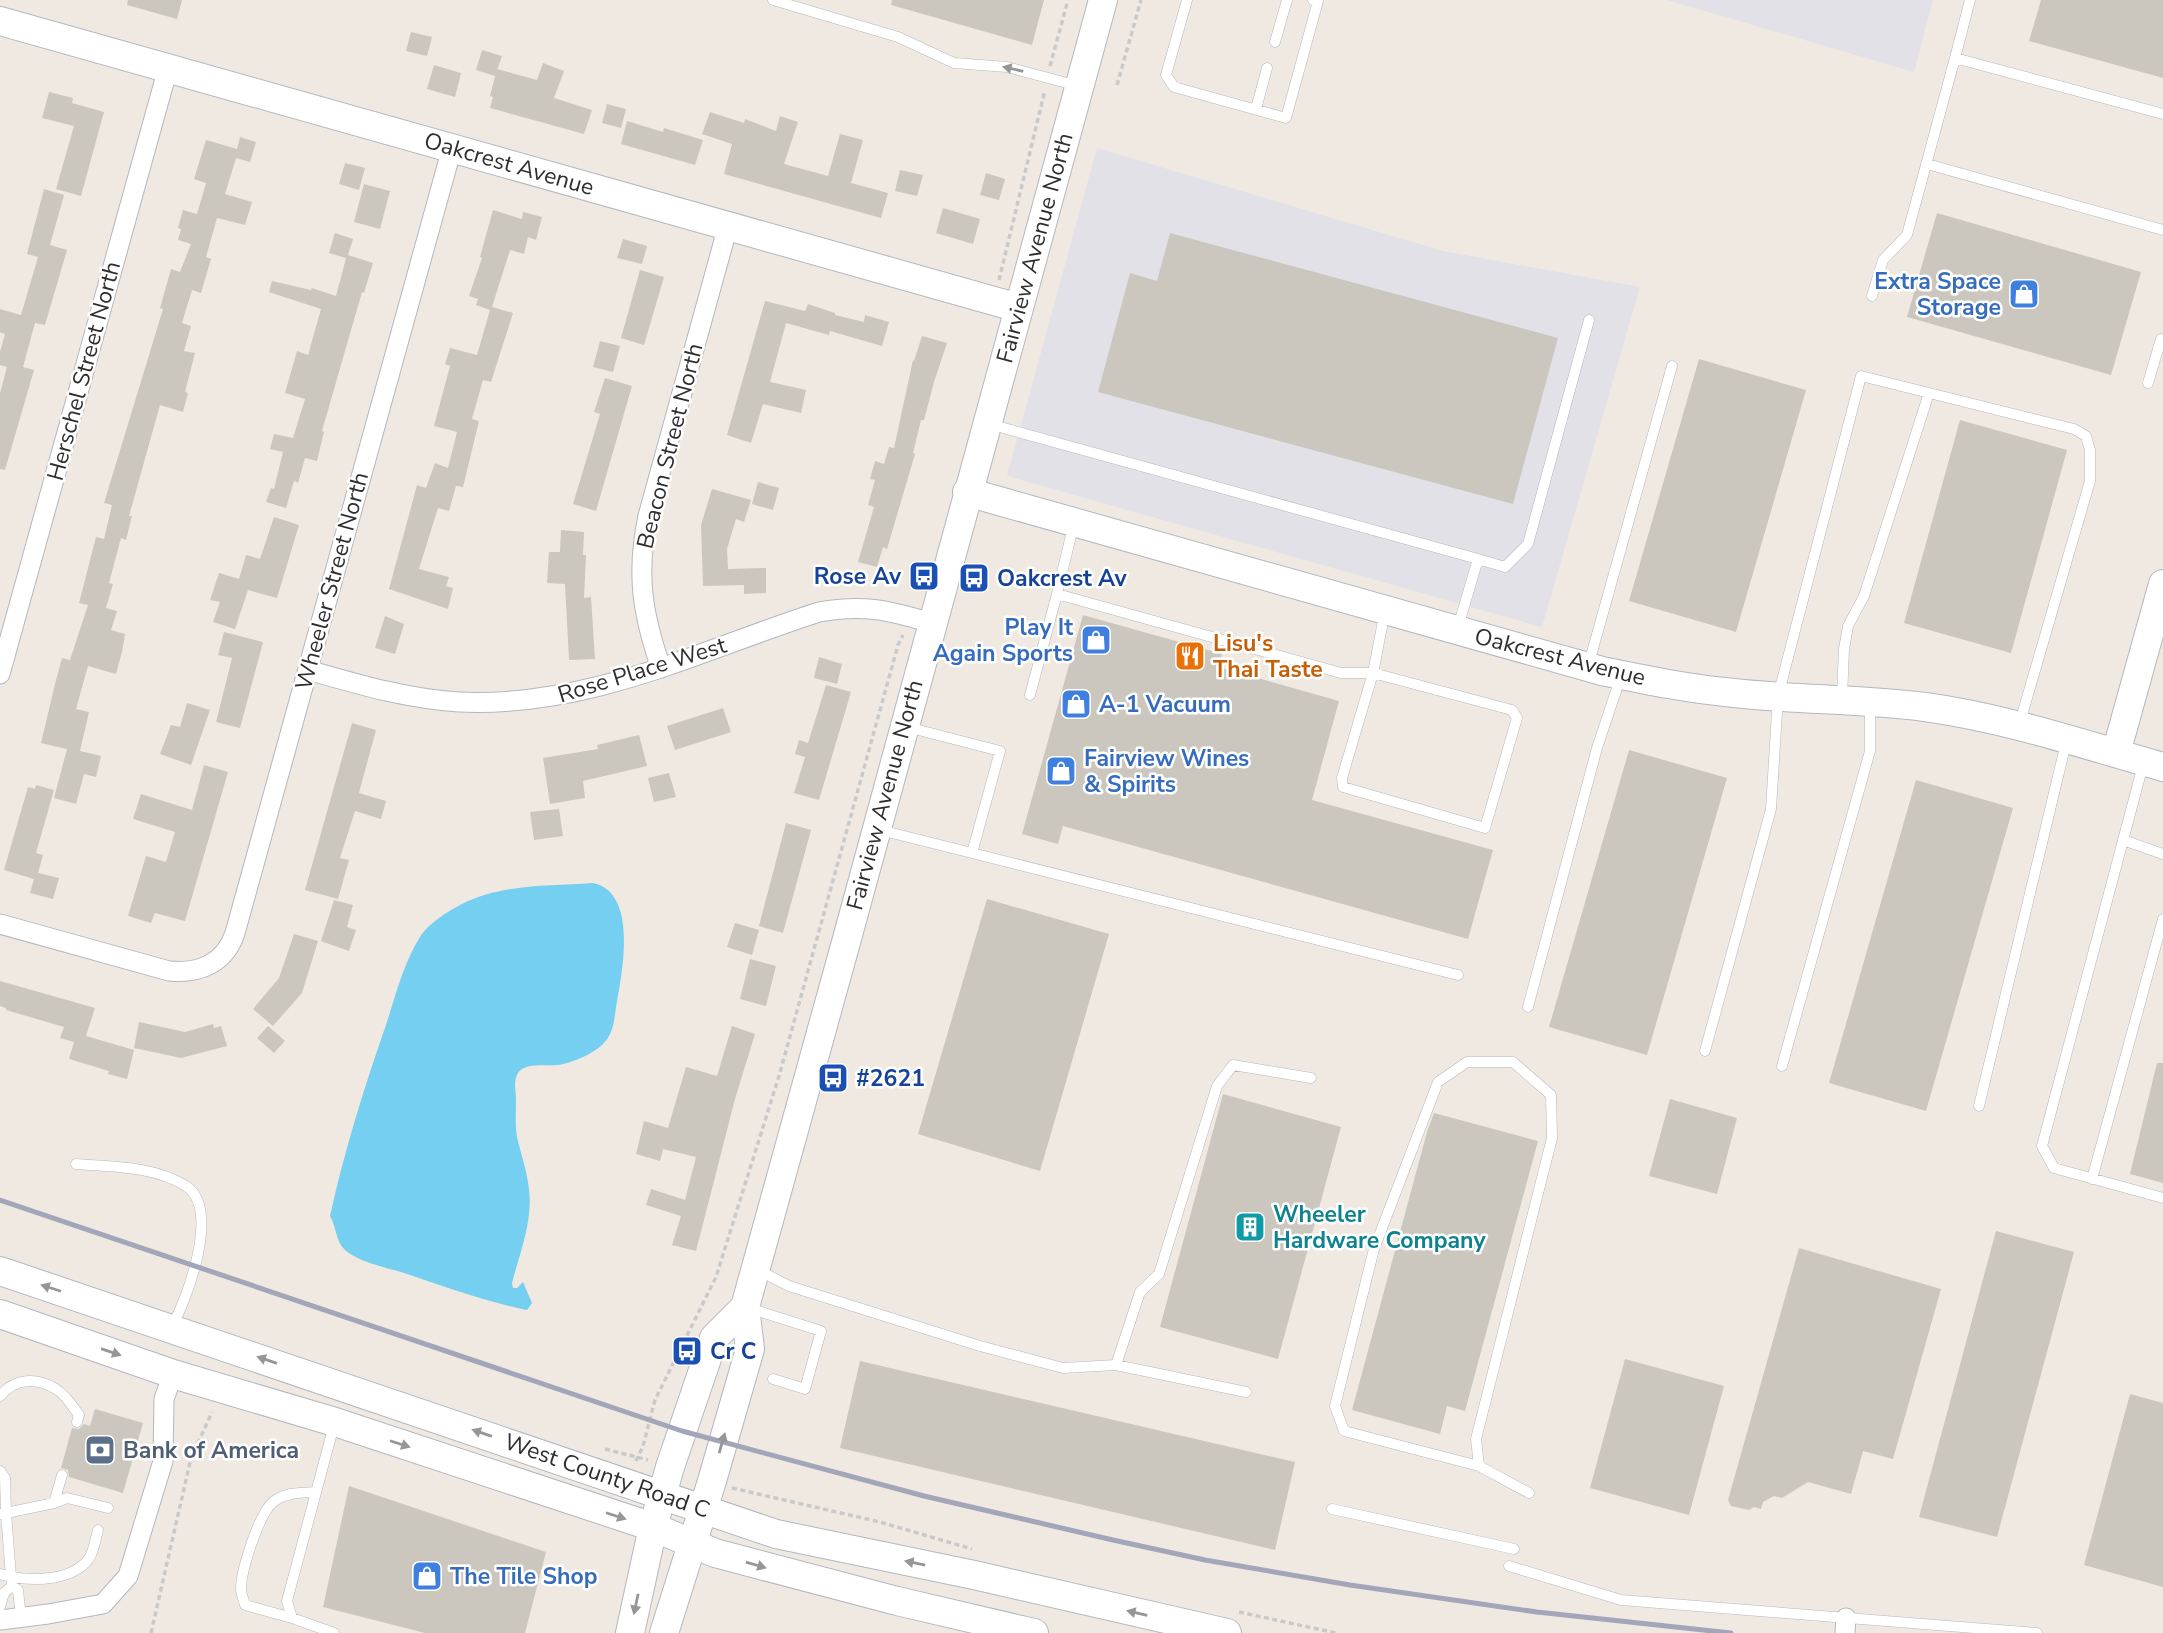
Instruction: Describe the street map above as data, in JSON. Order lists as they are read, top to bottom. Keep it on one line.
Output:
{"streets":{"street":["Oakcrest Avenue","Fairview Avenue North","Herschel Street North","Beacon Street North","Wheeler Street North","Rose Place West","West County Road C"]},"crossings":[["Oakcrest Avenue","Fairview Avenue North"],["Oakcrest Avenue","Herschel Street North"],["Oakcrest Avenue","Beacon Street North"],["Oakcrest Avenue","Wheeler Street North"],["Fairview Avenue North","Rose Place West"],["Fairview Avenue North","West County Road C"],["Beacon Street North","Rose Place West"],["Wheeler Street North","Rose Place West"]],"places":{"shop":["Extra Space Storage","Play It Again Sports","A-1 Vacuum","Fairview Wines & Spirits","The Tile Shop"],"bus stop":["Rose Av","Oakcrest Av","#2621","Cr C"],"restaurant":["Lisu's Thai Taste"],"building":["Wheeler Hardware Company"],"bank":["Bank of America"]}}
